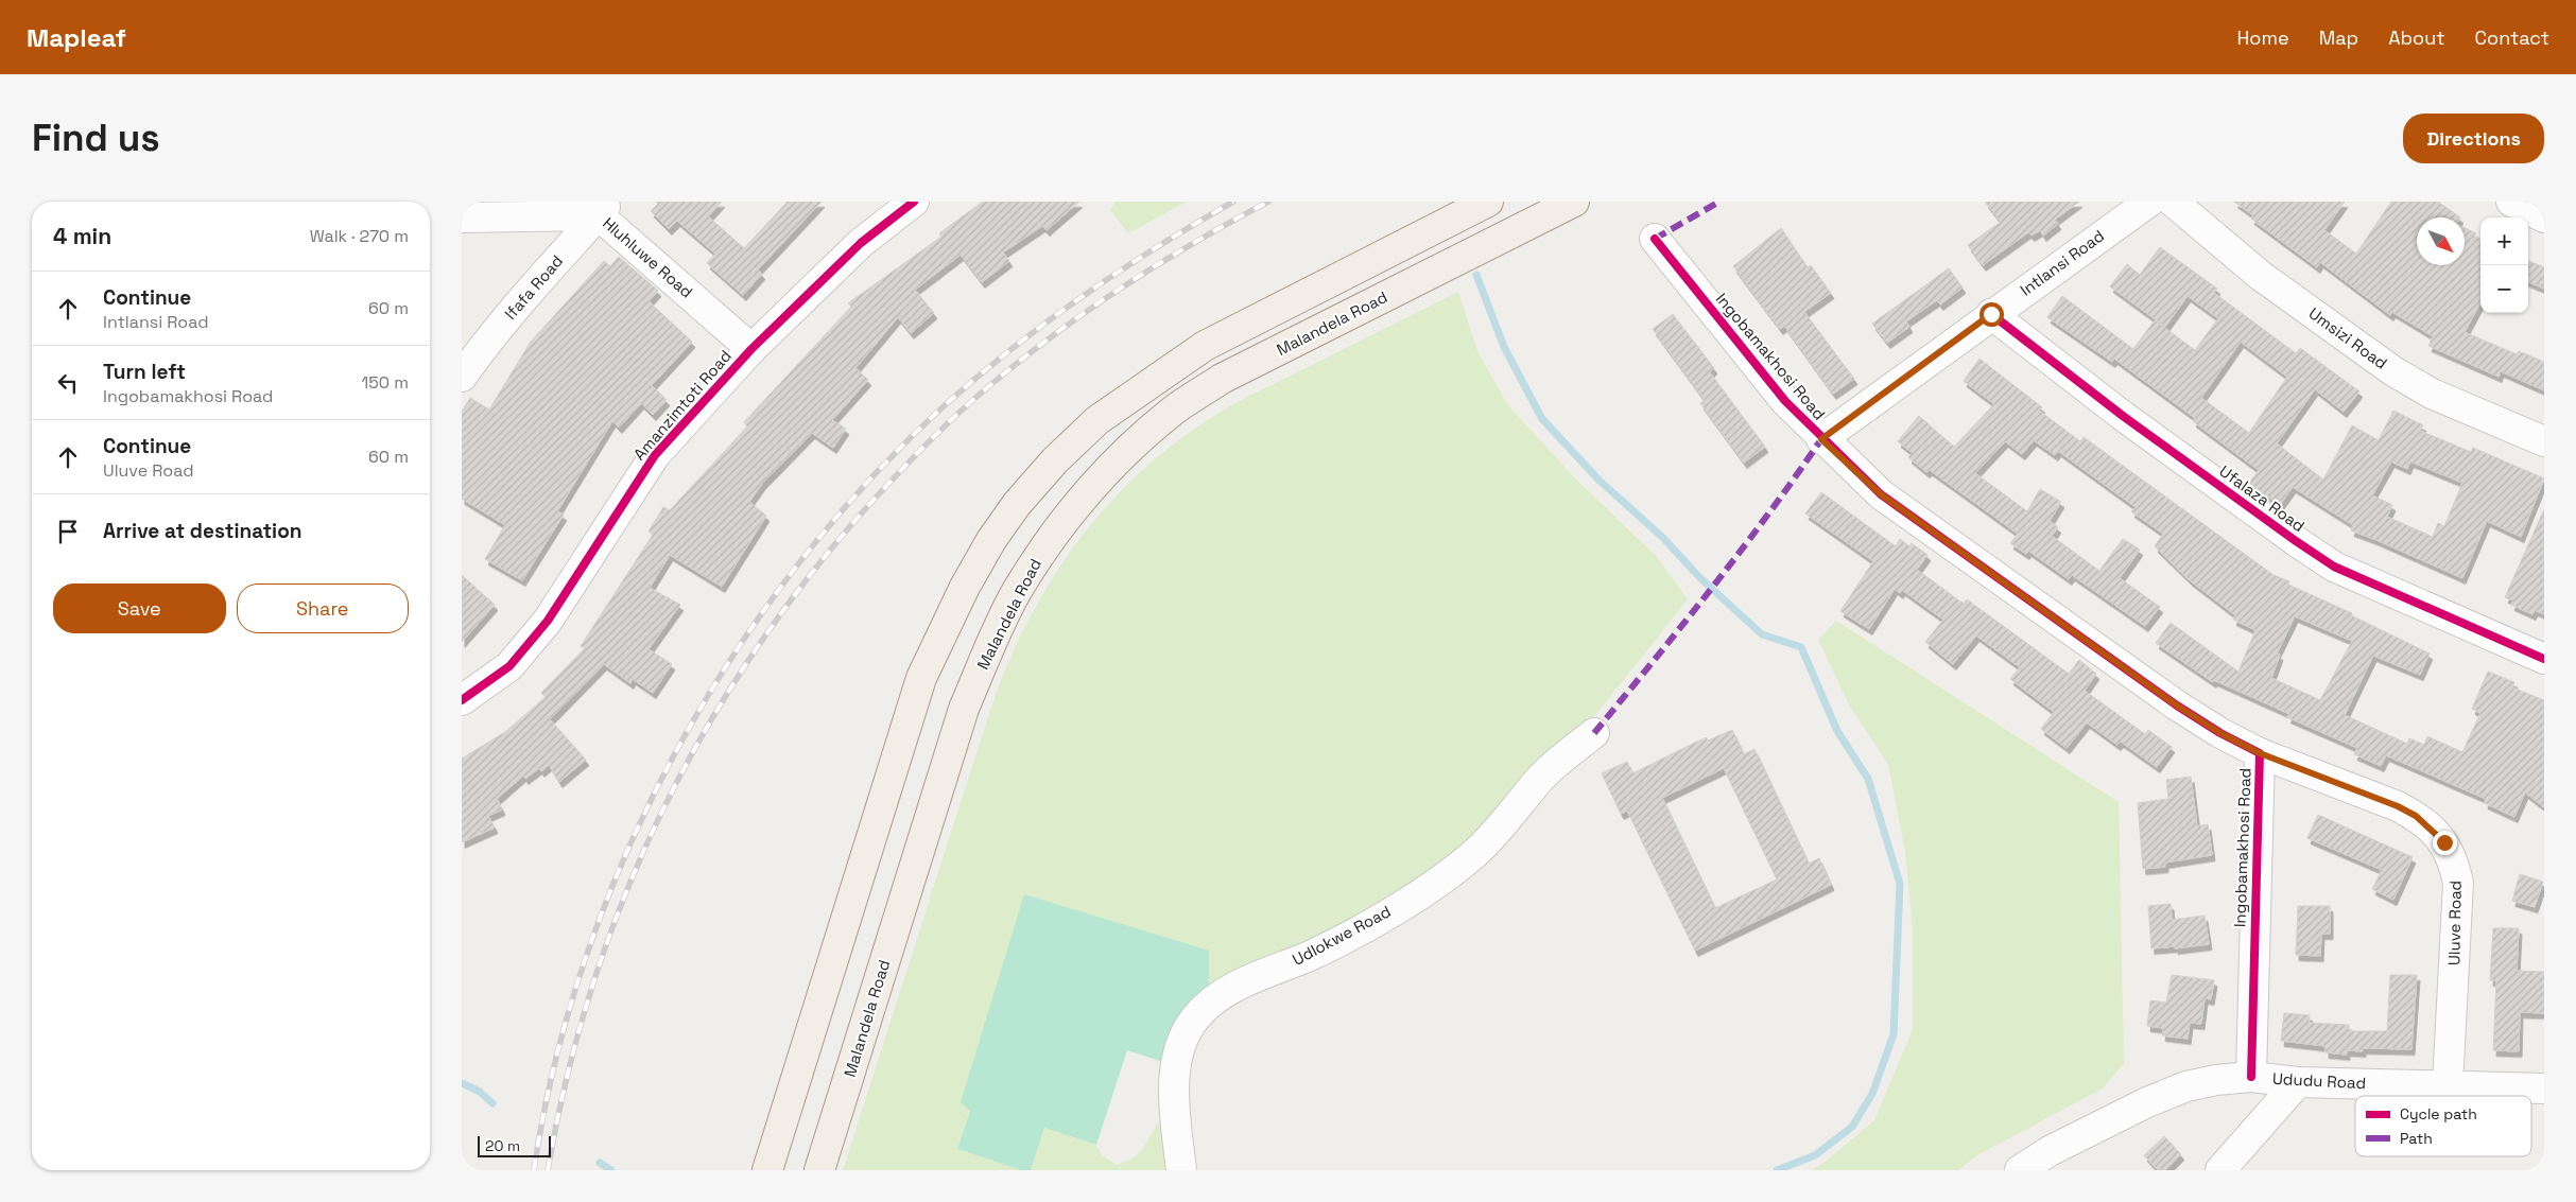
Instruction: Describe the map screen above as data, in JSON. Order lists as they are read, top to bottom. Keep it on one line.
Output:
{"streets":{"main road":["Malandela Road"],"street":["Hluhluwe Road","Intlansi Road","Ifafa Road","Umsizi Road","Ingobamakhosi Road","Amanzimtoti Road","Ufalaza Road","Uluve Road","Udlokwe Road","Ududu Road"]},"crossings":[["Hluhluwe Road","Ifafa Road"],["Hluhluwe Road","Amanzimtoti Road"],["Intlansi Road","Ingobamakhosi Road"],["Intlansi Road","Ufalaza Road"],["Ingobamakhosi Road","Uluve Road"],["Ingobamakhosi Road","Ududu Road"],["Uluve Road","Ududu Road"]],"legend":["Cycle path","Path"],"scale_bar":"20 m","north":"bottom right","page":{"header":"Mapleaf","nav":["Home","Map","About","Contact"],"buttons":["Directions",["Save","Share"]],"title":"Find us","heading":["4 min","Walk · 270 m"],"map_buttons":["+","−"],"list":[["Continue","Intlansi Road","60 m"],["Turn left","Ingobamakhosi Road","150 m"],["Continue","Uluve Road","60 m"],"Arrive at destination"],"scale":"20 m"}}
